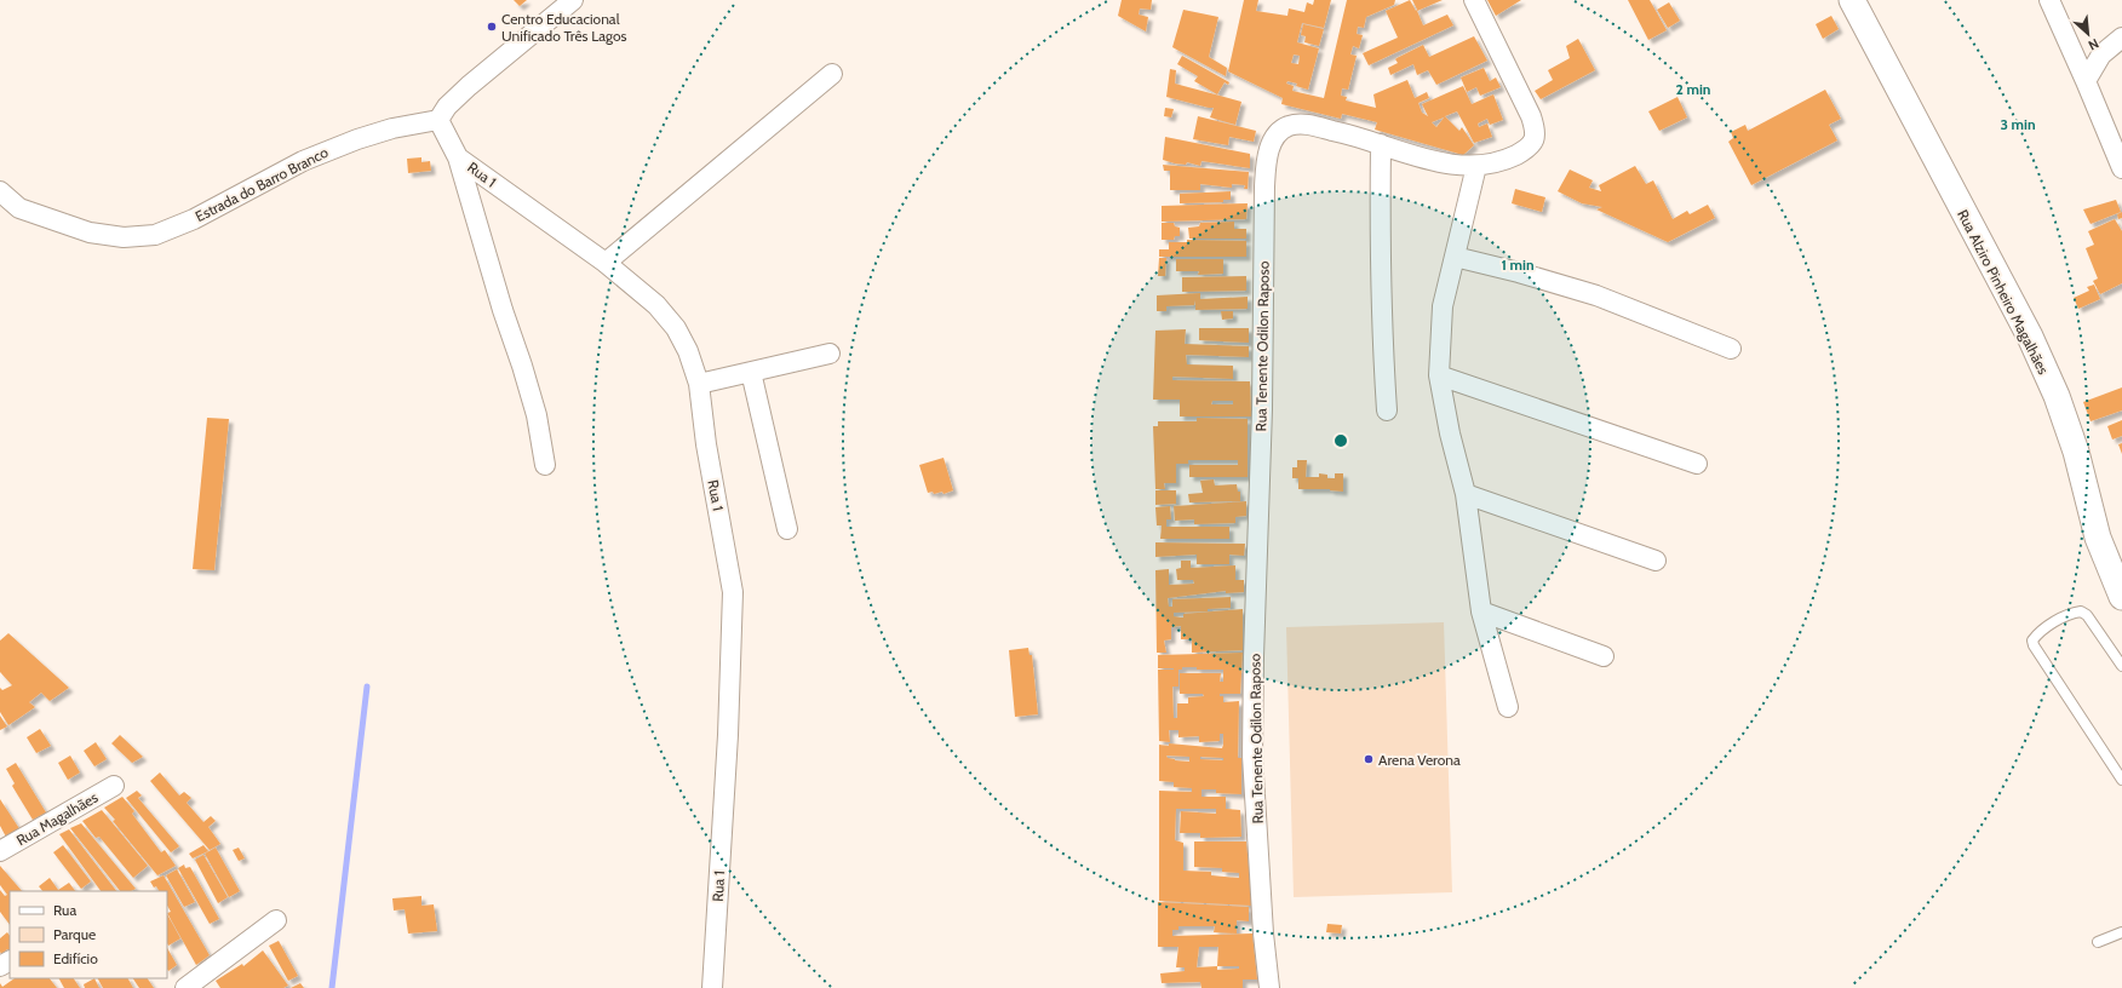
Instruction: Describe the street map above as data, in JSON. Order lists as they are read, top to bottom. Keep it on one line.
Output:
{"streets":{"street":["Rua 1","Estrada do Barro Branco","Rua Alziro Pinheiro Magalhães","Rua Tenente Odilon Raposo","Rua Magalhães"]},"crossings":[["Rua 1","Estrada do Barro Branco"]],"places":["Centro Educacional Unificado Três Lagos","Arena Verona"],"legend":["Rua","Parque","Edifício"],"north":"bottom right","rings":["2 min","3 min","1 min"]}
